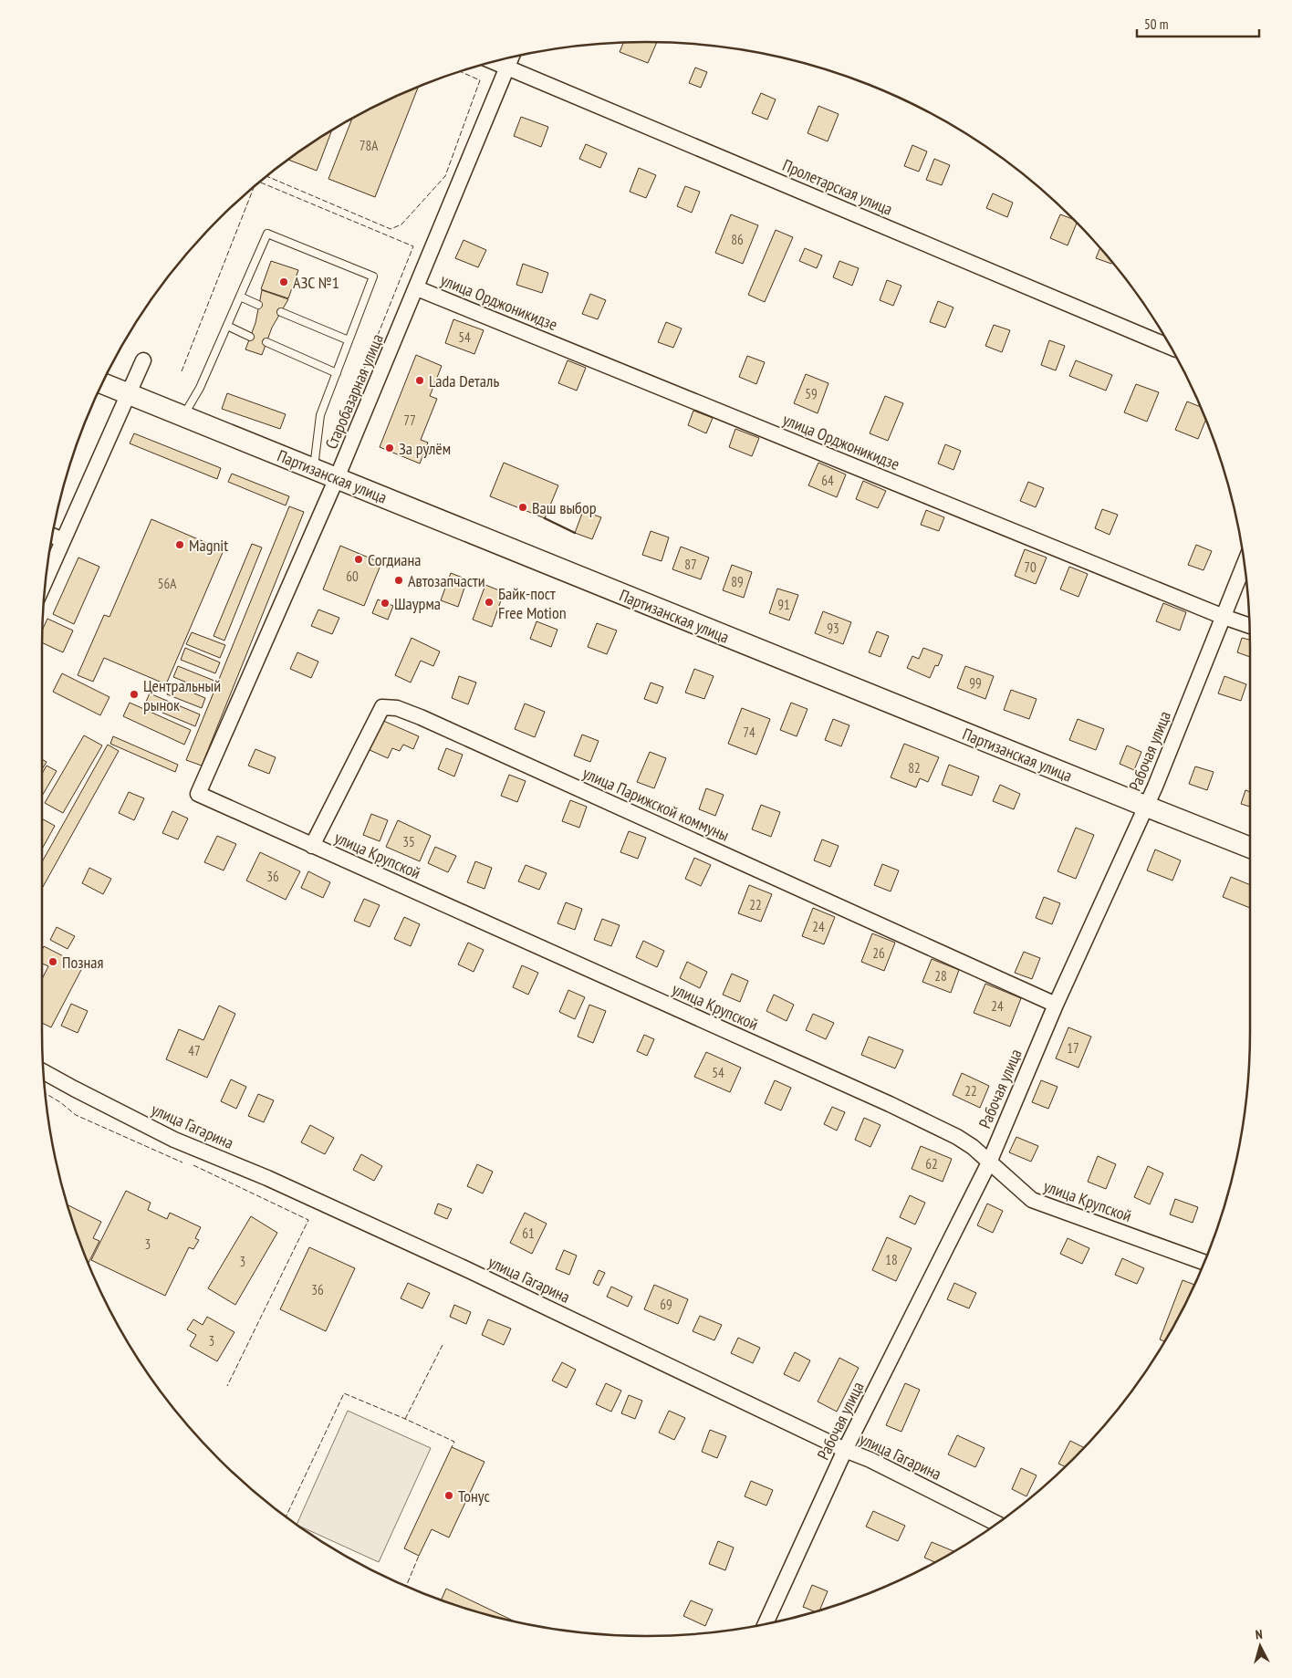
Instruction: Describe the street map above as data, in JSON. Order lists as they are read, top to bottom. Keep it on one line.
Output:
{"streets":{"main road":["Партизанская улица"],"street":["Пролетарская улица","улица Орджоникидзе","Старобазарная улица","Рабочая улица","улица Парижской коммуны","улица Крупской","улица Гагарина"]},"crossings":[["Пролетарская улица","Старобазарная улица"],["улица Орджоникидзе","Старобазарная улица"],["улица Орджоникидзе","Рабочая улица"],["Старобазарная улица","Партизанская улица"],["Старобазарная улица","улица Крупской"],["Партизанская улица","Рабочая улица"],["Рабочая улица","улица Парижской коммуны"],["Рабочая улица","улица Крупской"],["Рабочая улица","улица Гагарина"],["улица Парижской коммуны","улица Крупской"]],"places":["АЗС №1","Lada Dеталь","За рулём","Ваш выбор","Magnit","Согдиана","Автозапчасти","Байк-пост Free Motion","Шаурма","Центральный рынок","Позная","Тонус"],"house_numbers":["78А","86","54","59","77","64","87","70","60","89","56А","91","93","99","74","82","35","36","22","24","26","28","24","17","47","54","22","62","61","3","18","3","36","69","3"],"scale_bar":"50 m","north":"top"}
